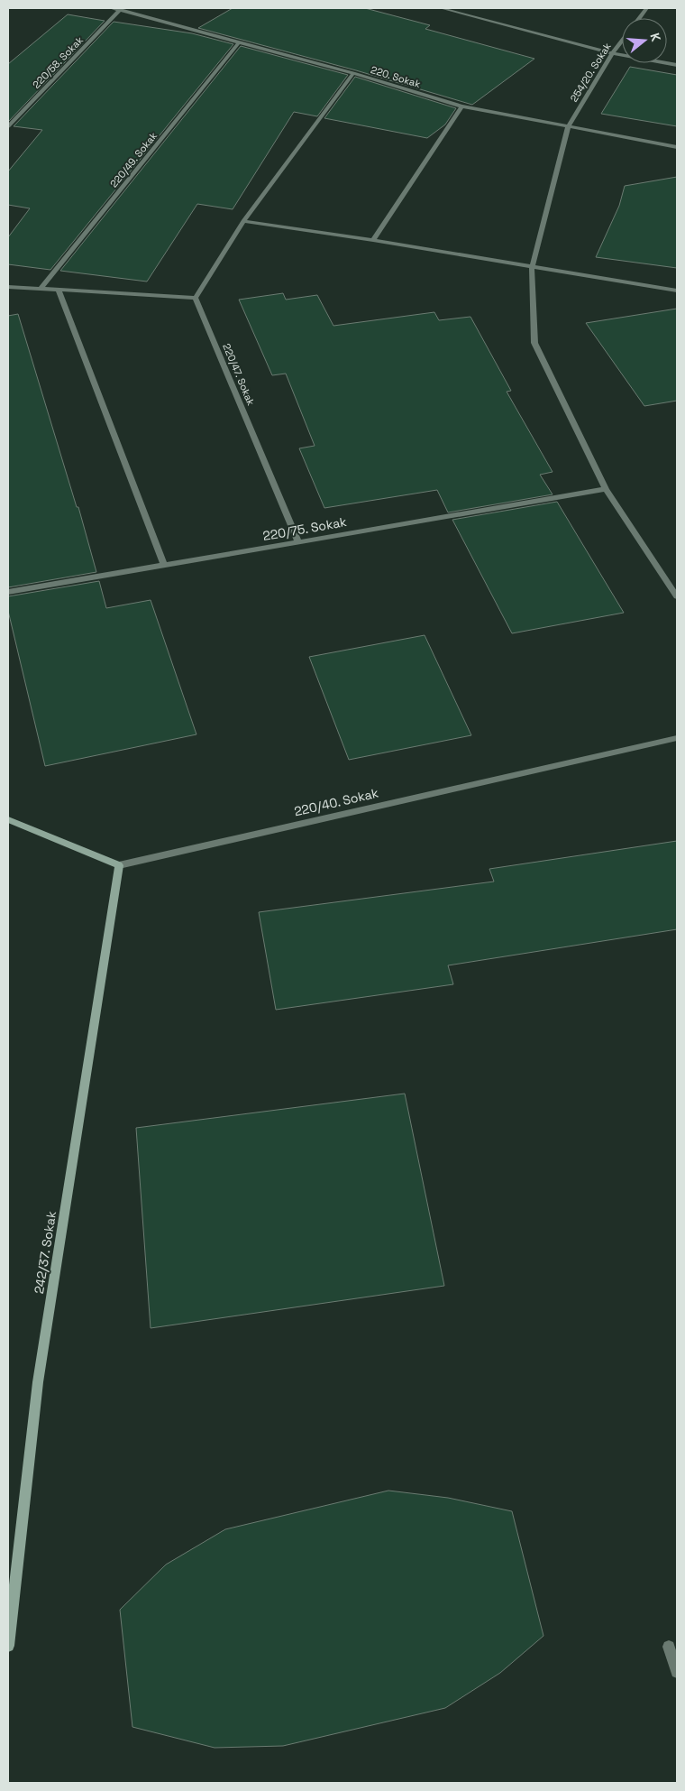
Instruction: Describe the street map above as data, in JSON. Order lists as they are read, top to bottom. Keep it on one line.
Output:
{"streets":{"street":["220/58. Sokak","254/20. Sokak","220. Sokak","220/49. Sokak","220/47. Sokak","220/75. Sokak","220/40. Sokak","242/37. Sokak"]},"crossings":[["220/58. Sokak","220. Sokak"],["254/20. Sokak","220. Sokak"],["254/20. Sokak","220/75. Sokak"],["220. Sokak","220/49. Sokak"],["220/47. Sokak","220/75. Sokak"],["220/40. Sokak","242/37. Sokak"]],"north":"right"}
